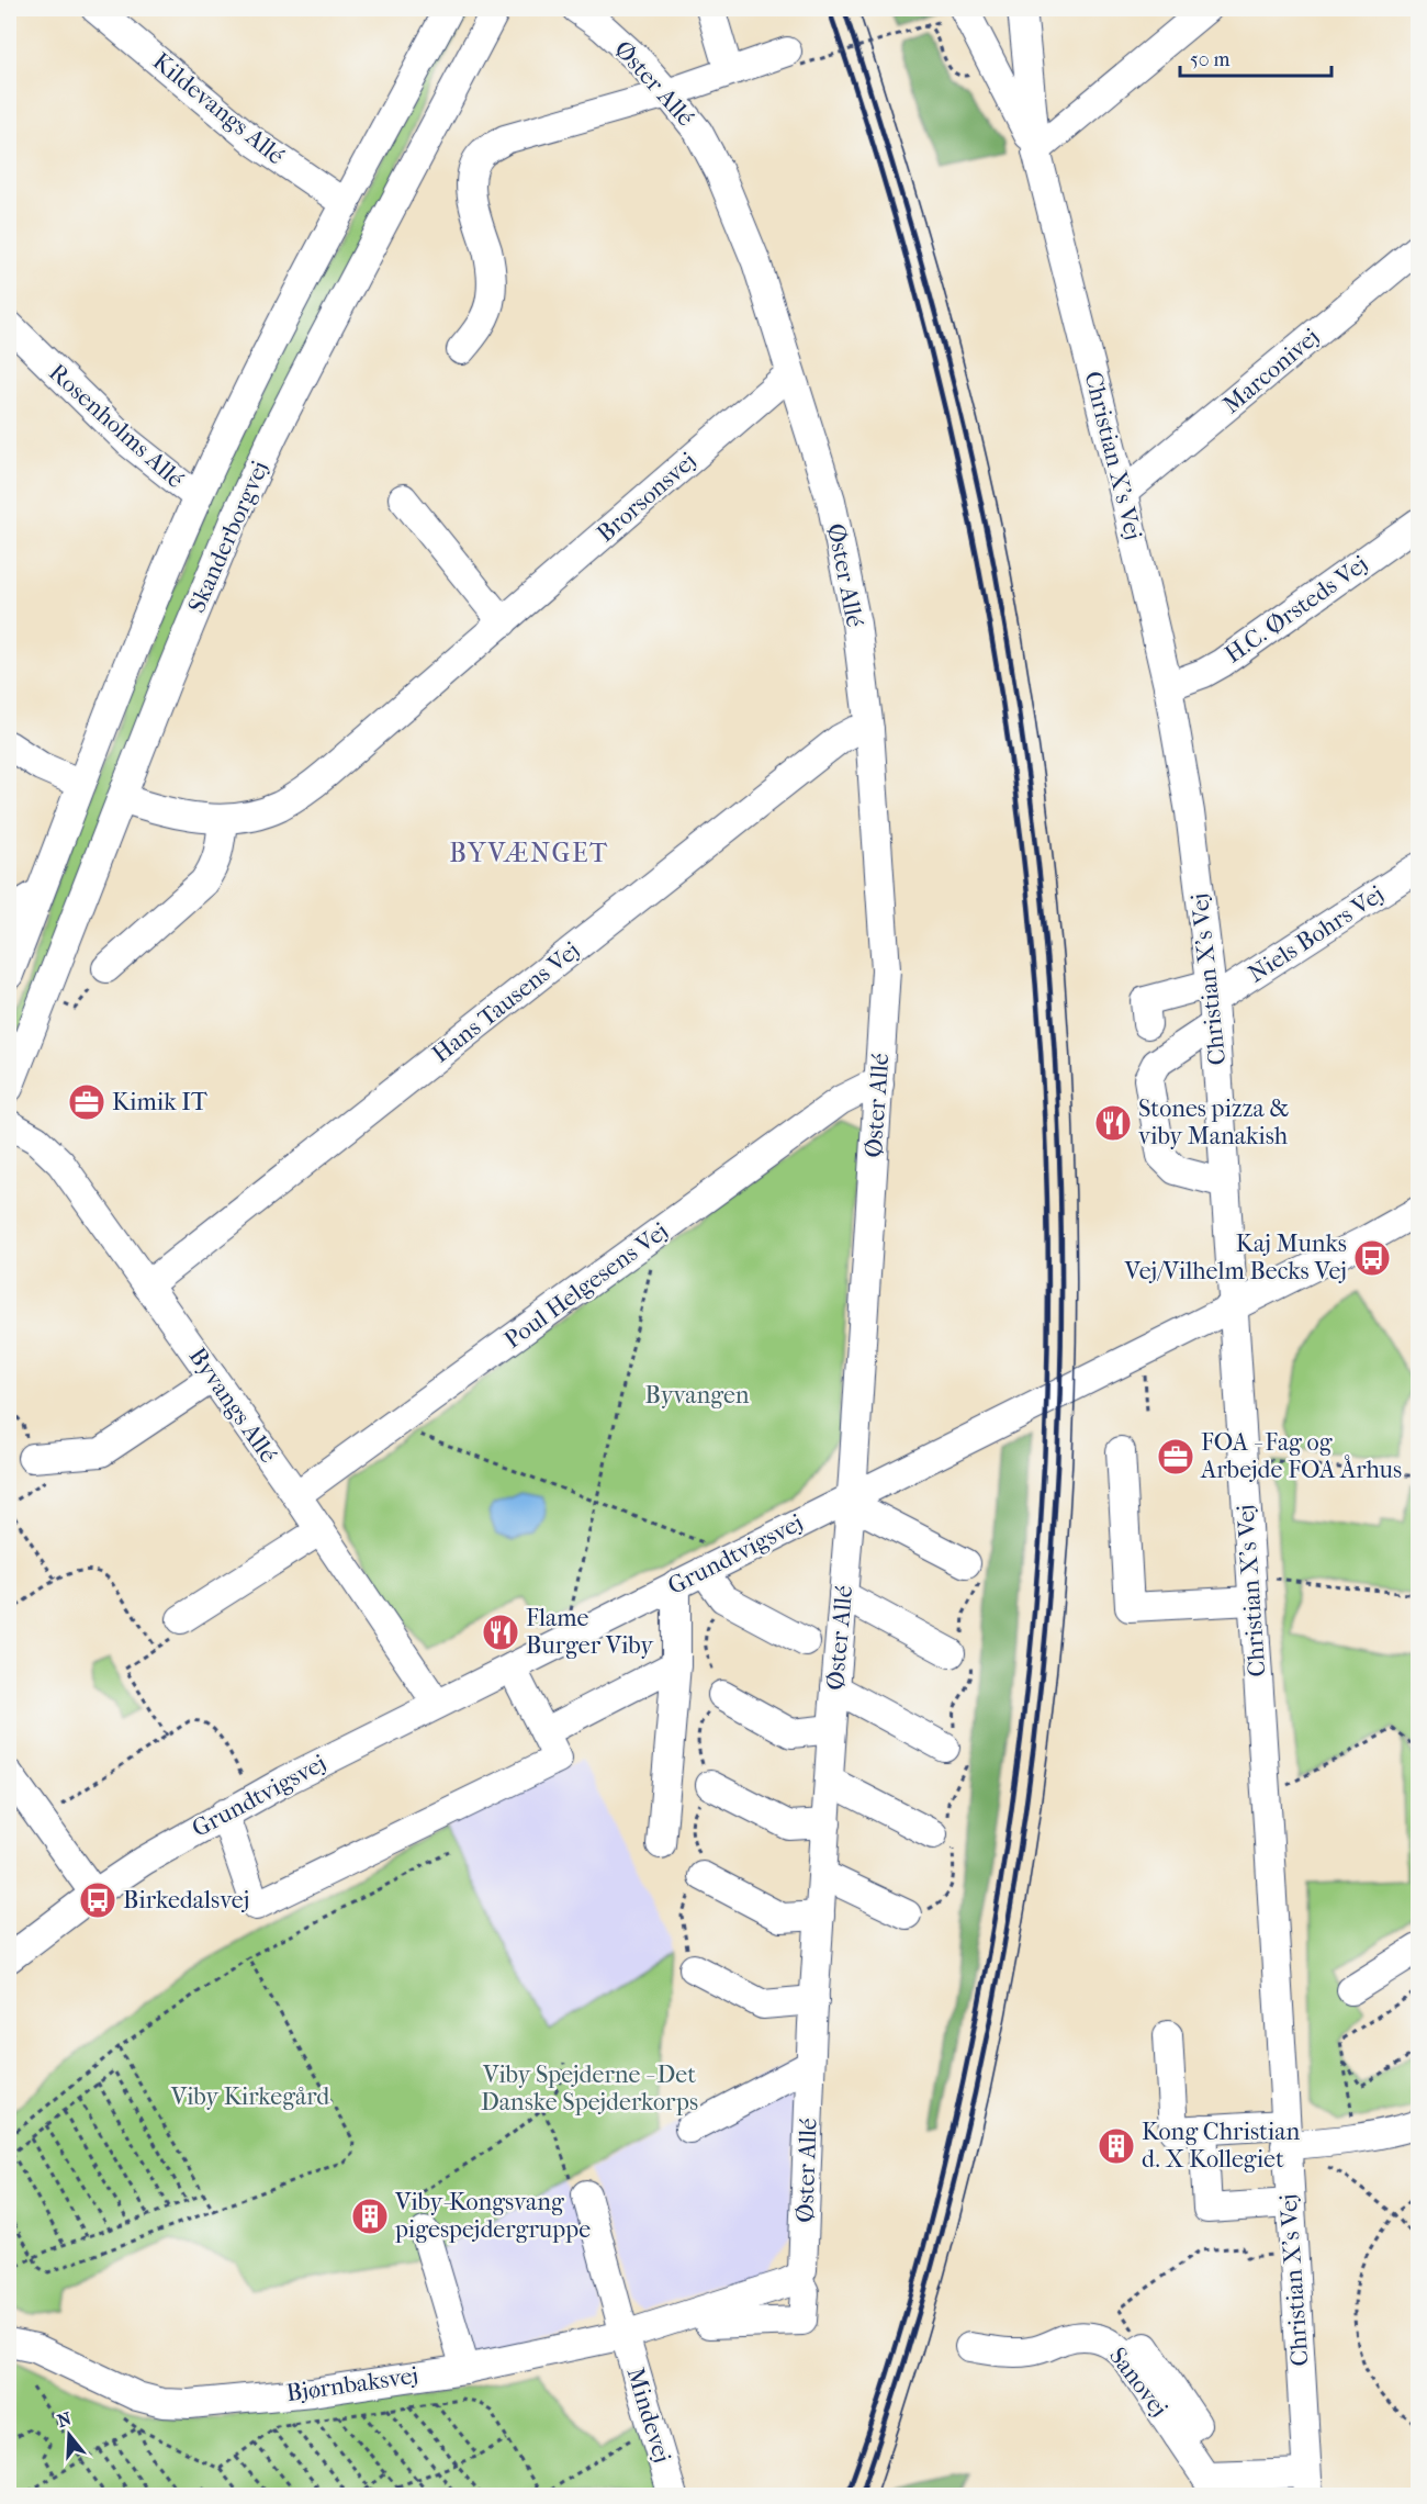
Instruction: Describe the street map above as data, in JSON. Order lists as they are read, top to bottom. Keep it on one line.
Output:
{"streets":{"street":["Øster Allé","Kildevangs Allé","Marconivej","Rosenholms Allé","Christian X's Vej","Brorsonsvej","Skanderborgvej","H.C. Ørsteds Vej","Niels Bohrs Vej","Hans Tausens Vej","Poul Helgesens Vej","Byvangs Allé","Grundtvigsvej","Sanovej","Bjørnbaksvej","Mindevej"]},"crossings":[["Øster Allé","Brorsonsvej"],["Øster Allé","Hans Tausens Vej"],["Øster Allé","Poul Helgesens Vej"],["Øster Allé","Grundtvigsvej"],["Øster Allé","Bjørnbaksvej"],["Kildevangs Allé","Skanderborgvej"],["Marconivej","Christian X's Vej"],["Rosenholms Allé","Skanderborgvej"],["Christian X's Vej","H.C. Ørsteds Vej"],["Christian X's Vej","Niels Bohrs Vej"],["Christian X's Vej","Grundtvigsvej"],["Christian X's Vej","Sanovej"],["Brorsonsvej","Skanderborgvej"],["Hans Tausens Vej","Byvangs Allé"],["Poul Helgesens Vej","Byvangs Allé"],["Byvangs Allé","Grundtvigsvej"],["Bjørnbaksvej","Mindevej"]],"districts":["BYVÆNGET"],"parks":["Byvangen","Viby Spejderne - Det Danske Spejderkorps","Viby Kirkegård"],"places":{"office":["Kimik IT","FOA - Fag og Arbejde FOA Århus"],"restaurant":["Stones pizza & viby Manakish","Flame Burger Viby"],"bus stop":["Kaj Munks Vej/Vilhelm Becks Vej","Birkedalsvej"],"building":["Kong Christian d. X Kollegiet","Viby-Kongsvang pigespejdergruppe"]},"scale_bar":"50 m","north":"top"}
